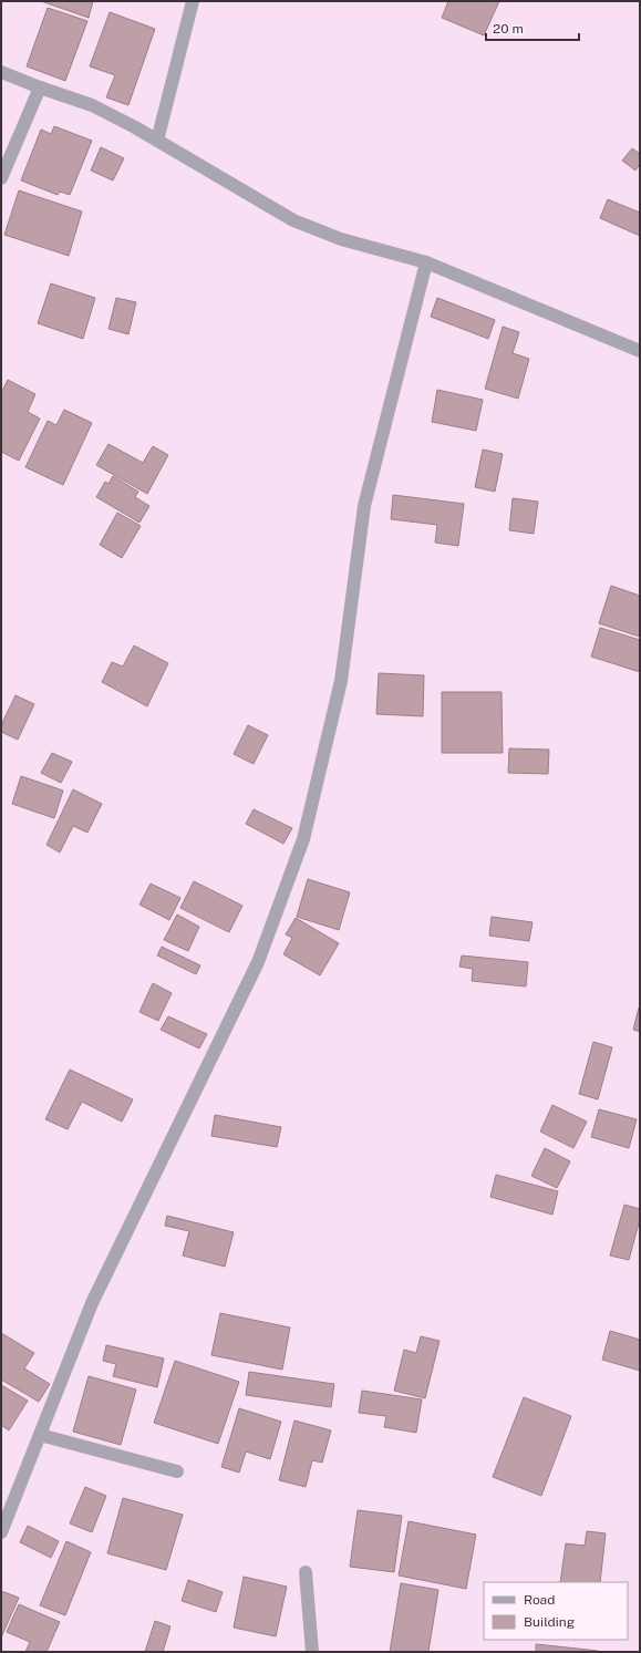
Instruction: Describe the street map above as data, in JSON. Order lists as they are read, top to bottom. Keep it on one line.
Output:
{"legend":["Road","Building"],"scale_bar":"20 m"}
